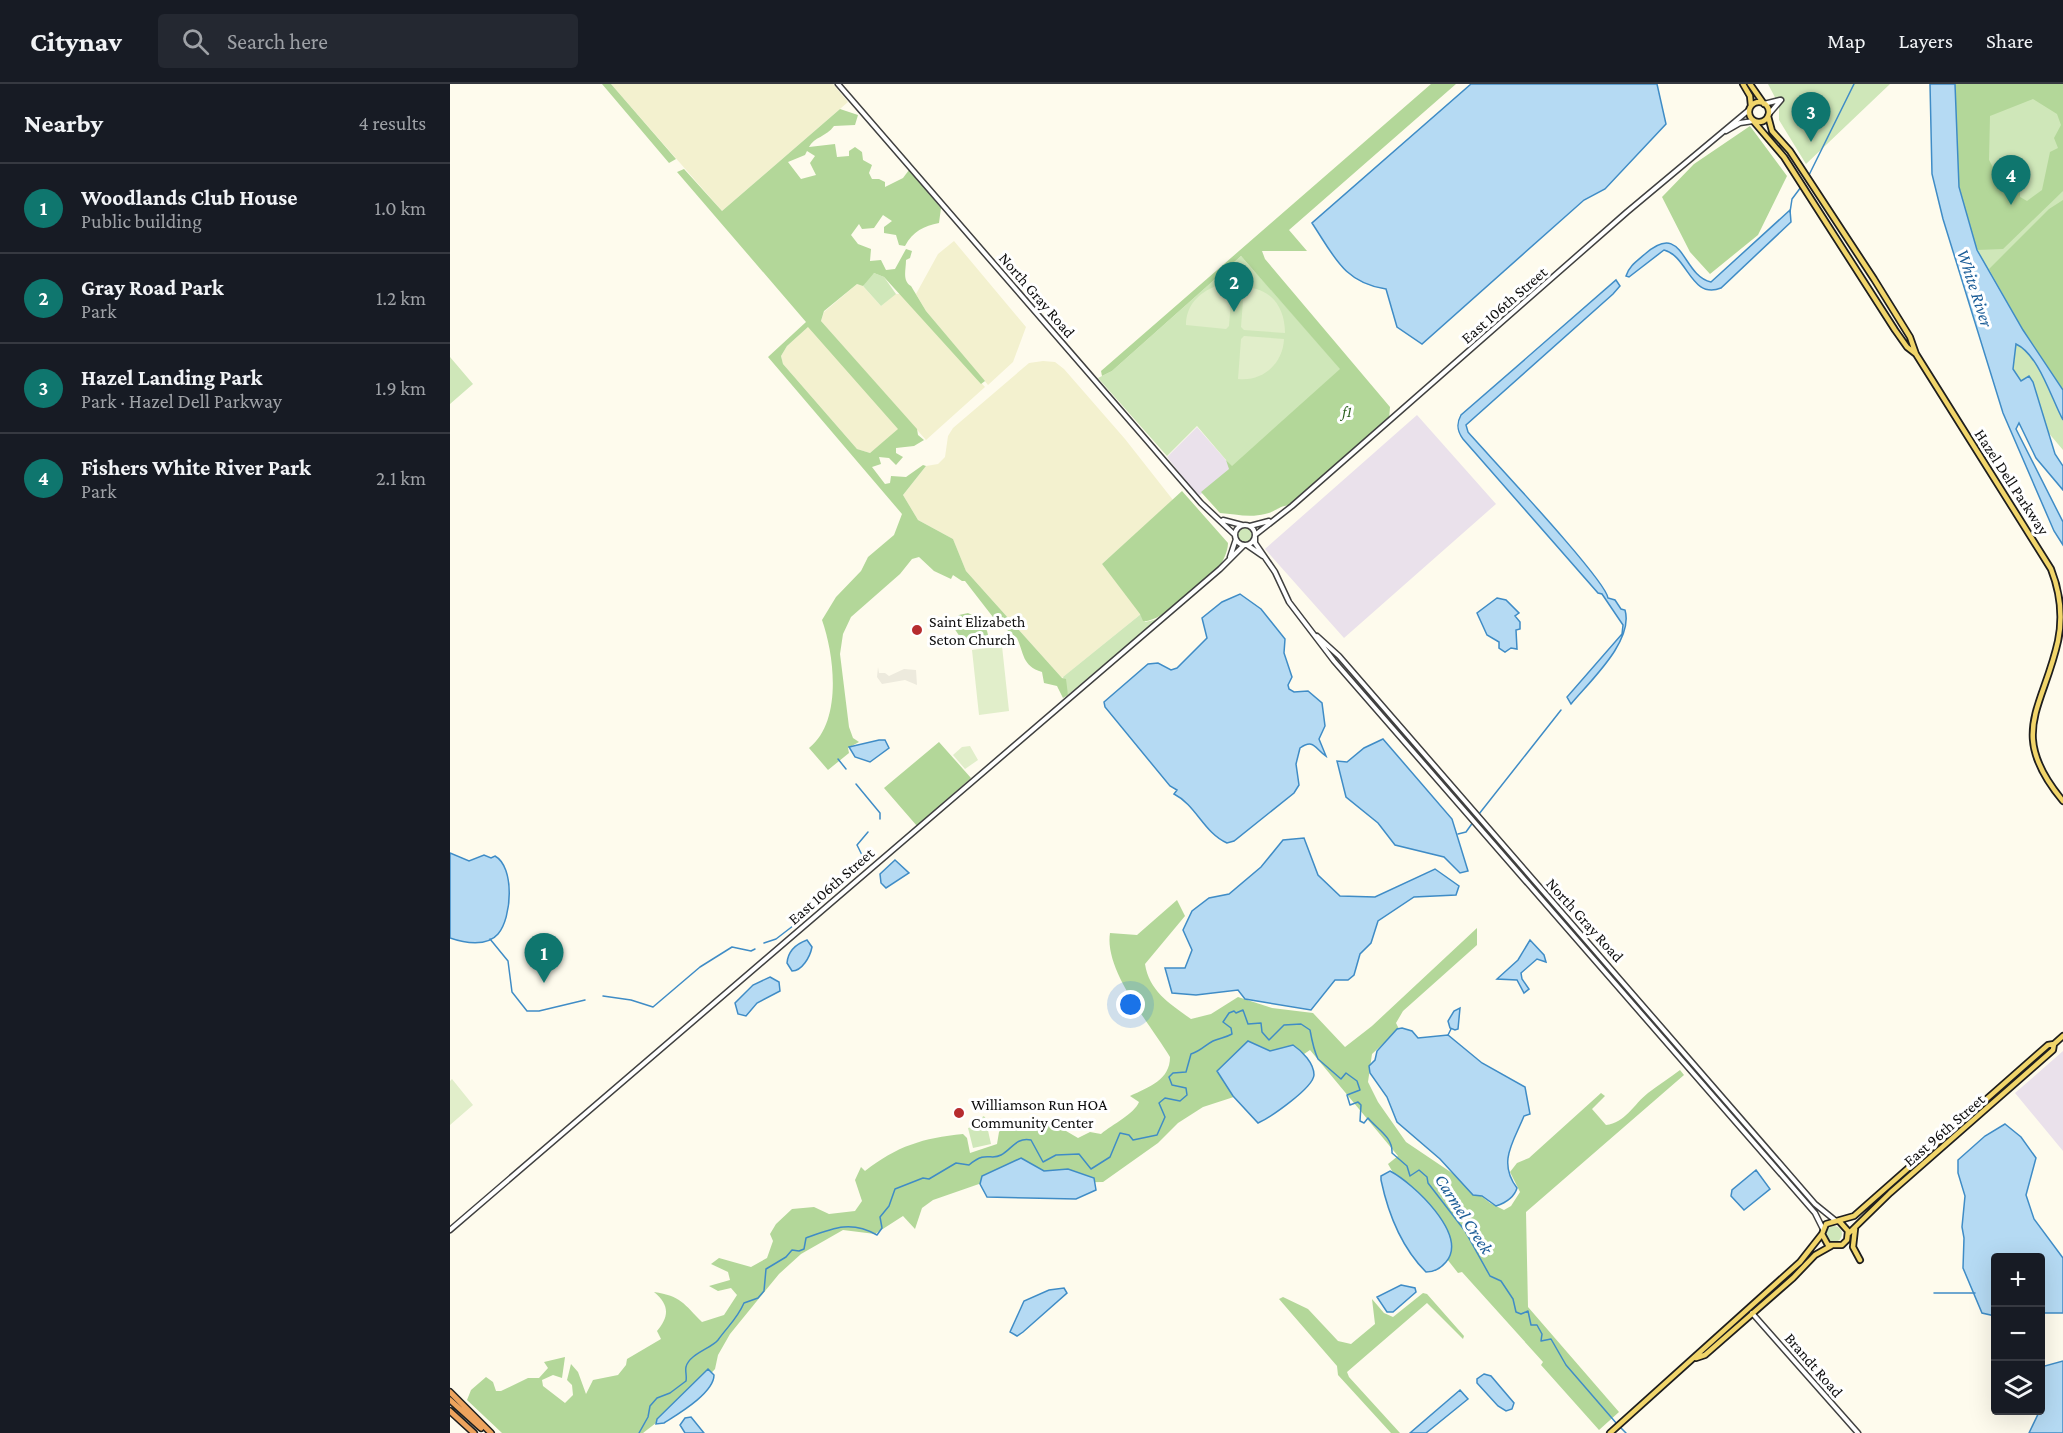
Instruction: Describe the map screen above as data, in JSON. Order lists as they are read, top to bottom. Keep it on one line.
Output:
{"streets":{"main road":["Hazel Dell Parkway","East 96th Street"],"street":["North Gray Road","East 106th Street","Brandt Road"]},"crossings":[["North Gray Road","East 106th Street"],["North Gray Road","East 96th Street"],["East 106th Street","Hazel Dell Parkway"]],"water":["White River","Carmel Creek"],"parks":["f1"],"places":["Saint Elizabeth Seton Church","Williamson Run HOA Community Center"],"page":{"header":"Citynav","search":"Search here","nav":["Map","Layers","Share"],"heading":["Nearby","4 results"],"pins":["3","4","2","1"],"list":[{"mark":"1","name":"Woodlands Club House","note":"Public building","value":"1.0 km"},{"mark":"2","name":"Gray Road Park","note":"Park","value":"1.2 km"},{"mark":"3","name":"Hazel Landing Park","note":"Park · Hazel Dell Parkway","value":"1.9 km"},{"mark":"4","name":"Fishers White River Park","note":"Park","value":"2.1 km"}],"map_buttons":["+","−"]}}
